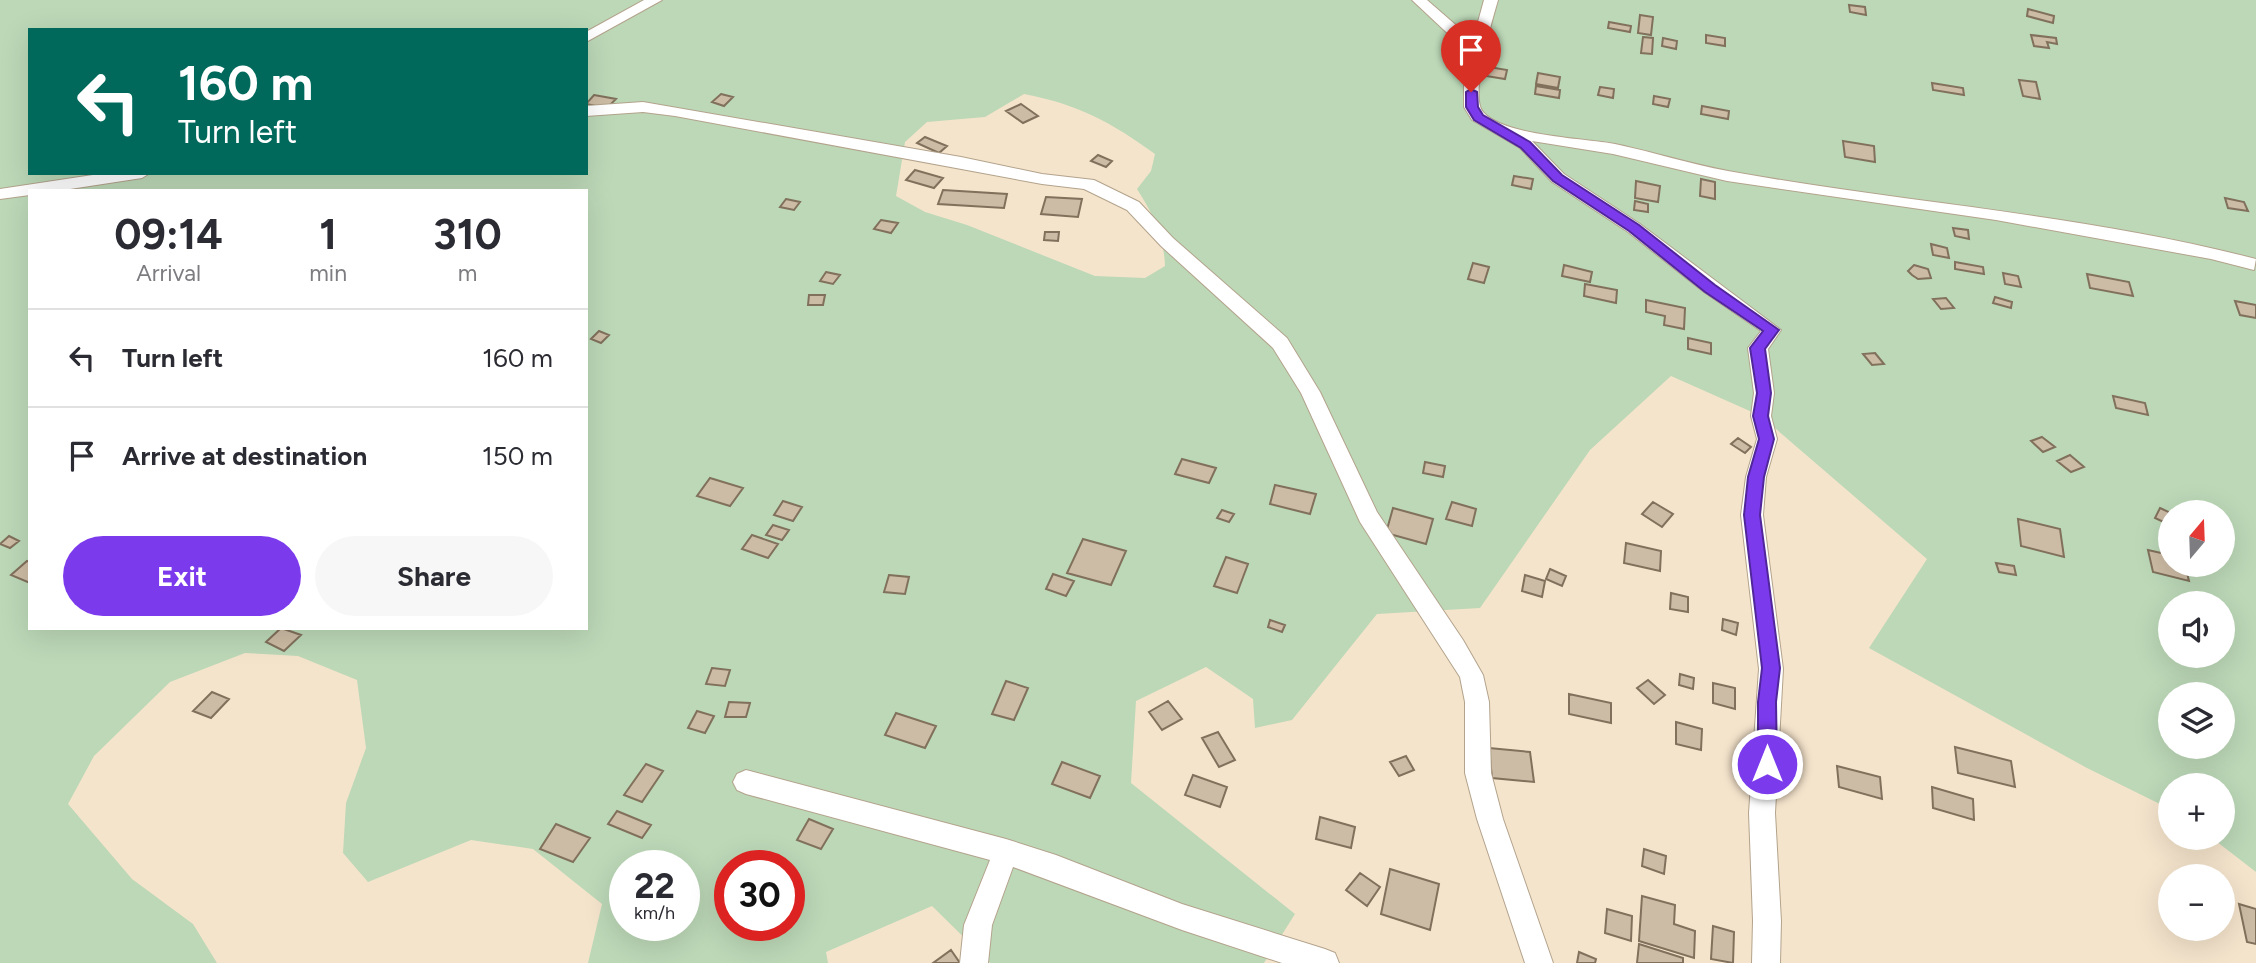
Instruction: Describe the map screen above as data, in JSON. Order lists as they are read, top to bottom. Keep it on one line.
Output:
{"north":"top","page":{"turn":["160 m","Turn left"],"eta":["09:14","Arrival","1","min","310","m"],"list":[{"name":"Turn left","value":"160 m"},{"name":"Arrive at destination","value":"150 m"}],"map_buttons":["+","−"],"buttons":["Exit","Share"],"speed":"22 km/h","limit":"30"}}
